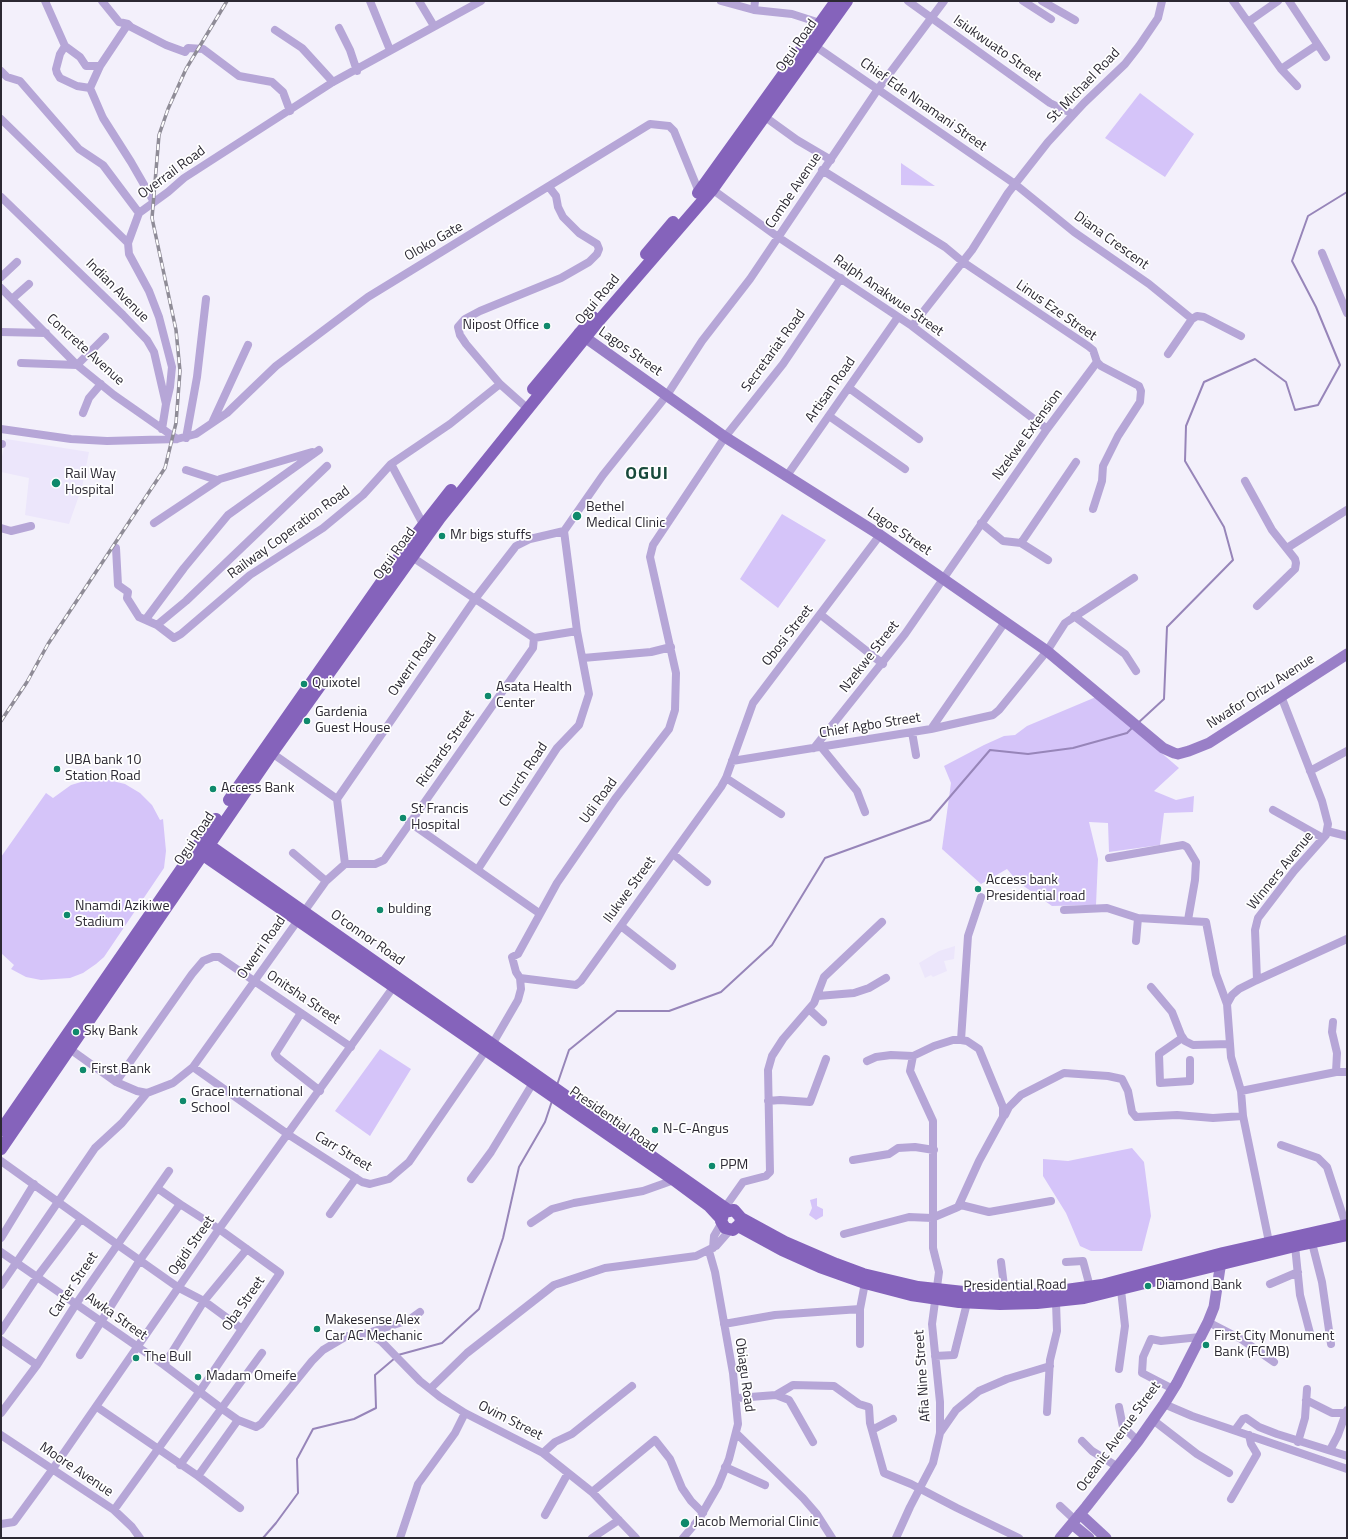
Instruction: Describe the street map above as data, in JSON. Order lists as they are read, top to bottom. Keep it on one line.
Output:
{"streets":{"main road":["Ogui Road","O'connor Road","Presidential Road"],"street":["Isiukwuato Street","St. Michael Road","Chief Ede Nnamani Street","Overrail Road","Combe Avenue","Diana Crescent","Oloko Gate","Indian Avenue","Ralph Anakwue Street","Linus Eze Street","Concrete Avenue","Secretariat Road","Lagos Street","Artisan Road","Nzekwe Extension","Railway Coperation Road","Obosi Street","Nzekwe Street","Owerri Road","Nwafor Orizu Avenue","Chief Agbo Street","Richards Street","Church Road","Udi Road","Winners Avenue","Ilukwe Street","Onitsha Street","Carr Street","Ogidi Street","Carter Street","Oba Street","Awka Street","Obiagu Road","Afia Nine Street","Ovim Street","Oceanic Avenue Street","Moore Avenue"]},"crossings":[["Ogui Road","Chief Ede Nnamani Street"],["Ogui Road","Oloko Gate"],["Ogui Road","Ralph Anakwue Street"],["Ogui Road","Lagos Street"],["Ogui Road","O'connor Road"],["Isiukwuato Street","St. Michael Road"],["Isiukwuato Street","Combe Avenue"],["St. Michael Road","Chief Ede Nnamani Street"],["St. Michael Road","Diana Crescent"],["St. Michael Road","Ralph Anakwue Street"],["St. Michael Road","Linus Eze Street"],["Chief Ede Nnamani Street","Combe Avenue"],["Chief Ede Nnamani Street","Diana Crescent"],["Combe Avenue","Ralph Anakwue Street"],["Combe Avenue","Linus Eze Street"],["Combe Avenue","Lagos Street"],["Oloko Gate","Ralph Anakwue Street"],["Oloko Gate","Concrete Avenue"],["Indian Avenue","Concrete Avenue"],["Ralph Anakwue Street","Secretariat Road"],["Ralph Anakwue Street","Artisan Road"],["Ralph Anakwue Street","Nzekwe Extension"],["Linus Eze Street","Nzekwe Extension"],["Secretariat Road","Lagos Street"],["Secretariat Road","Udi Road"],["Lagos Street","Artisan Road"],["Lagos Street","Nzekwe Extension"],["Lagos Street","Obosi Street"],["Lagos Street","Nzekwe Street"],["Lagos Street","Nwafor Orizu Avenue"],["Lagos Street","Chief Agbo Street"],["Nzekwe Extension","Nzekwe Street"],["Obosi Street","Chief Agbo Street"],["Obosi Street","Ilukwe Street"],["Nzekwe Street","Chief Agbo Street"],["Owerri Road","Richards Street"],["Owerri Road","O'connor Road"],["Owerri Road","Onitsha Street"],["Owerri Road","Carr Street"],["Nwafor Orizu Avenue","Winners Avenue"],["Chief Agbo Street","Ilukwe Street"],["Udi Road","Ilukwe Street"],["Udi Road","O'connor Road"],["Udi Road","Presidential Road"],["Udi Road","Carr Street"],["O'connor Road","Presidential Road"],["O'connor Road","Carr Street"],["O'connor Road","Ogidi Street"],["Onitsha Street","Ogidi Street"],["Presidential Road","Carr Street"],["Presidential Road","Afia Nine Street"],["Presidential Road","Oceanic Avenue Street"],["Carr Street","Ogidi Street"],["Ogidi Street","Oba Street"],["Ogidi Street","Awka Street"],["Ogidi Street","Moore Avenue"],["Carter Street","Oba Street"],["Carter Street","Awka Street"],["Oba Street","Awka Street"],["Oba Street","Moore Avenue"],["Awka Street","Ovim Street"]],"districts":["OGUI"],"places":["Nipost Office","Rail Way Hospital","Bethel Medical Clinic","Mr bigs stuffs","Quixotel","Asata Health Center","Gardenia Guest House","UBA bank 10 Station Road","Access Bank","St Francis Hospital","Access bank Presidential road","bulding","Nnamdi Azikiwe Stadium","Sky Bank","First Bank","Grace International School","N-C-Angus","PPM","Diamond Bank","Makesense Alex Car AC Mechanic","First City Monument Bank (FCMB)","The Bull","Madam Omeife","Jacob Memorial Clinic"]}
